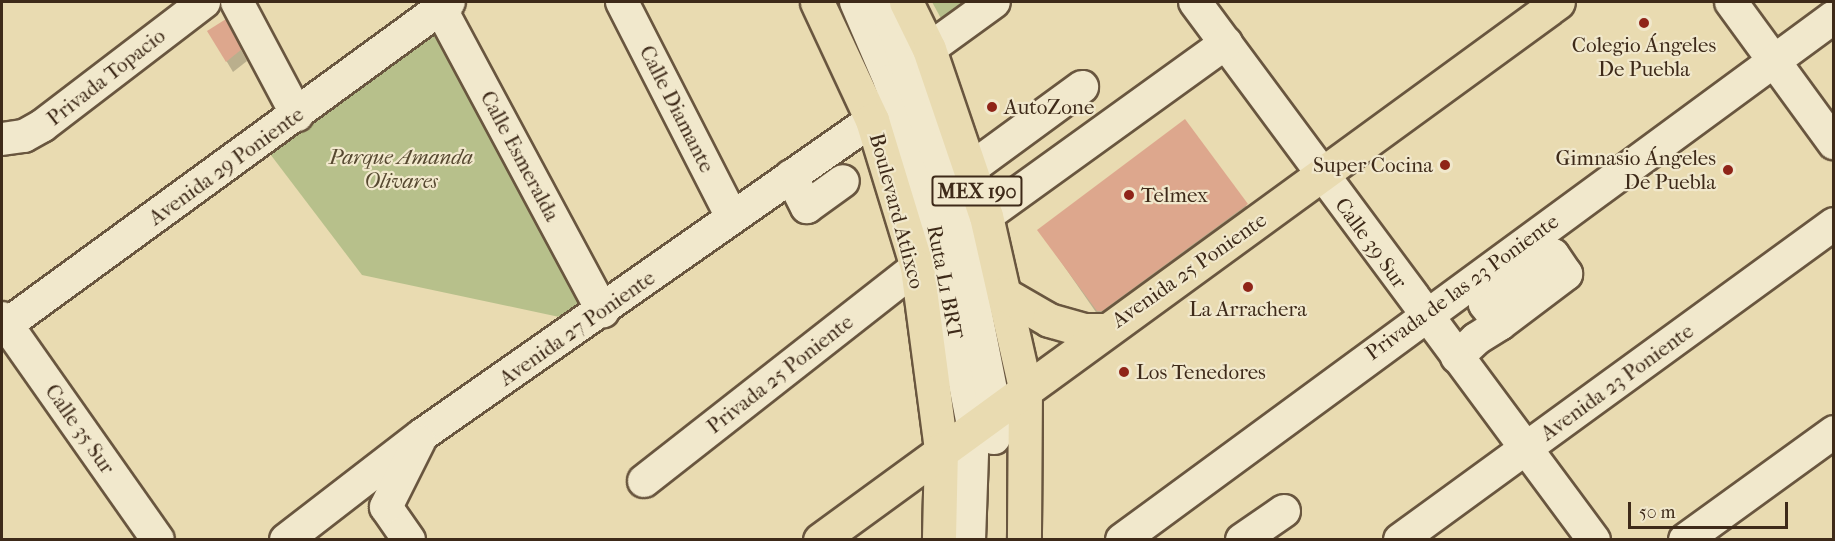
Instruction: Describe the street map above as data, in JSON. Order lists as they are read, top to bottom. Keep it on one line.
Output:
{"streets":{"main road":["MEX 190","Boulevard Atlixco","Avenida 25 Poniente"],"street":["Privada Topacio","Calle Diamante","Calle Esmeralda","Avenida 29 Poniente","Calle 39 Sur","Ruta L1 BRT","Privada de las 23 Poniente","Avenida 27 Poniente","Privada 25 Poniente","Avenida 23 Poniente","Calle 35 Sur"]},"crossings":[["Calle Diamante","Avenida 27 Poniente"],["Calle Esmeralda","Avenida 29 Poniente"],["Calle Esmeralda","Avenida 27 Poniente"],["Avenida 29 Poniente","Calle 35 Sur"],["MEX 190","Avenida 25 Poniente"],["Boulevard Atlixco","Avenida 25 Poniente"],["Boulevard Atlixco","Avenida 27 Poniente"],["Boulevard Atlixco","Privada 25 Poniente"],["Calle 39 Sur","Avenida 25 Poniente"],["Calle 39 Sur","Privada de las 23 Poniente"],["Calle 39 Sur","Avenida 23 Poniente"],["Avenida 25 Poniente","Ruta L1 BRT"]],"parks":["Parque Amanda Olivares"],"places":["Colegio Ángeles De Puebla","AutoZone","Super Cocina","Gimnasio Ángeles De Puebla","Telmex","La Arrachera","Los Tenedores"],"scale_bar":"50 m"}
